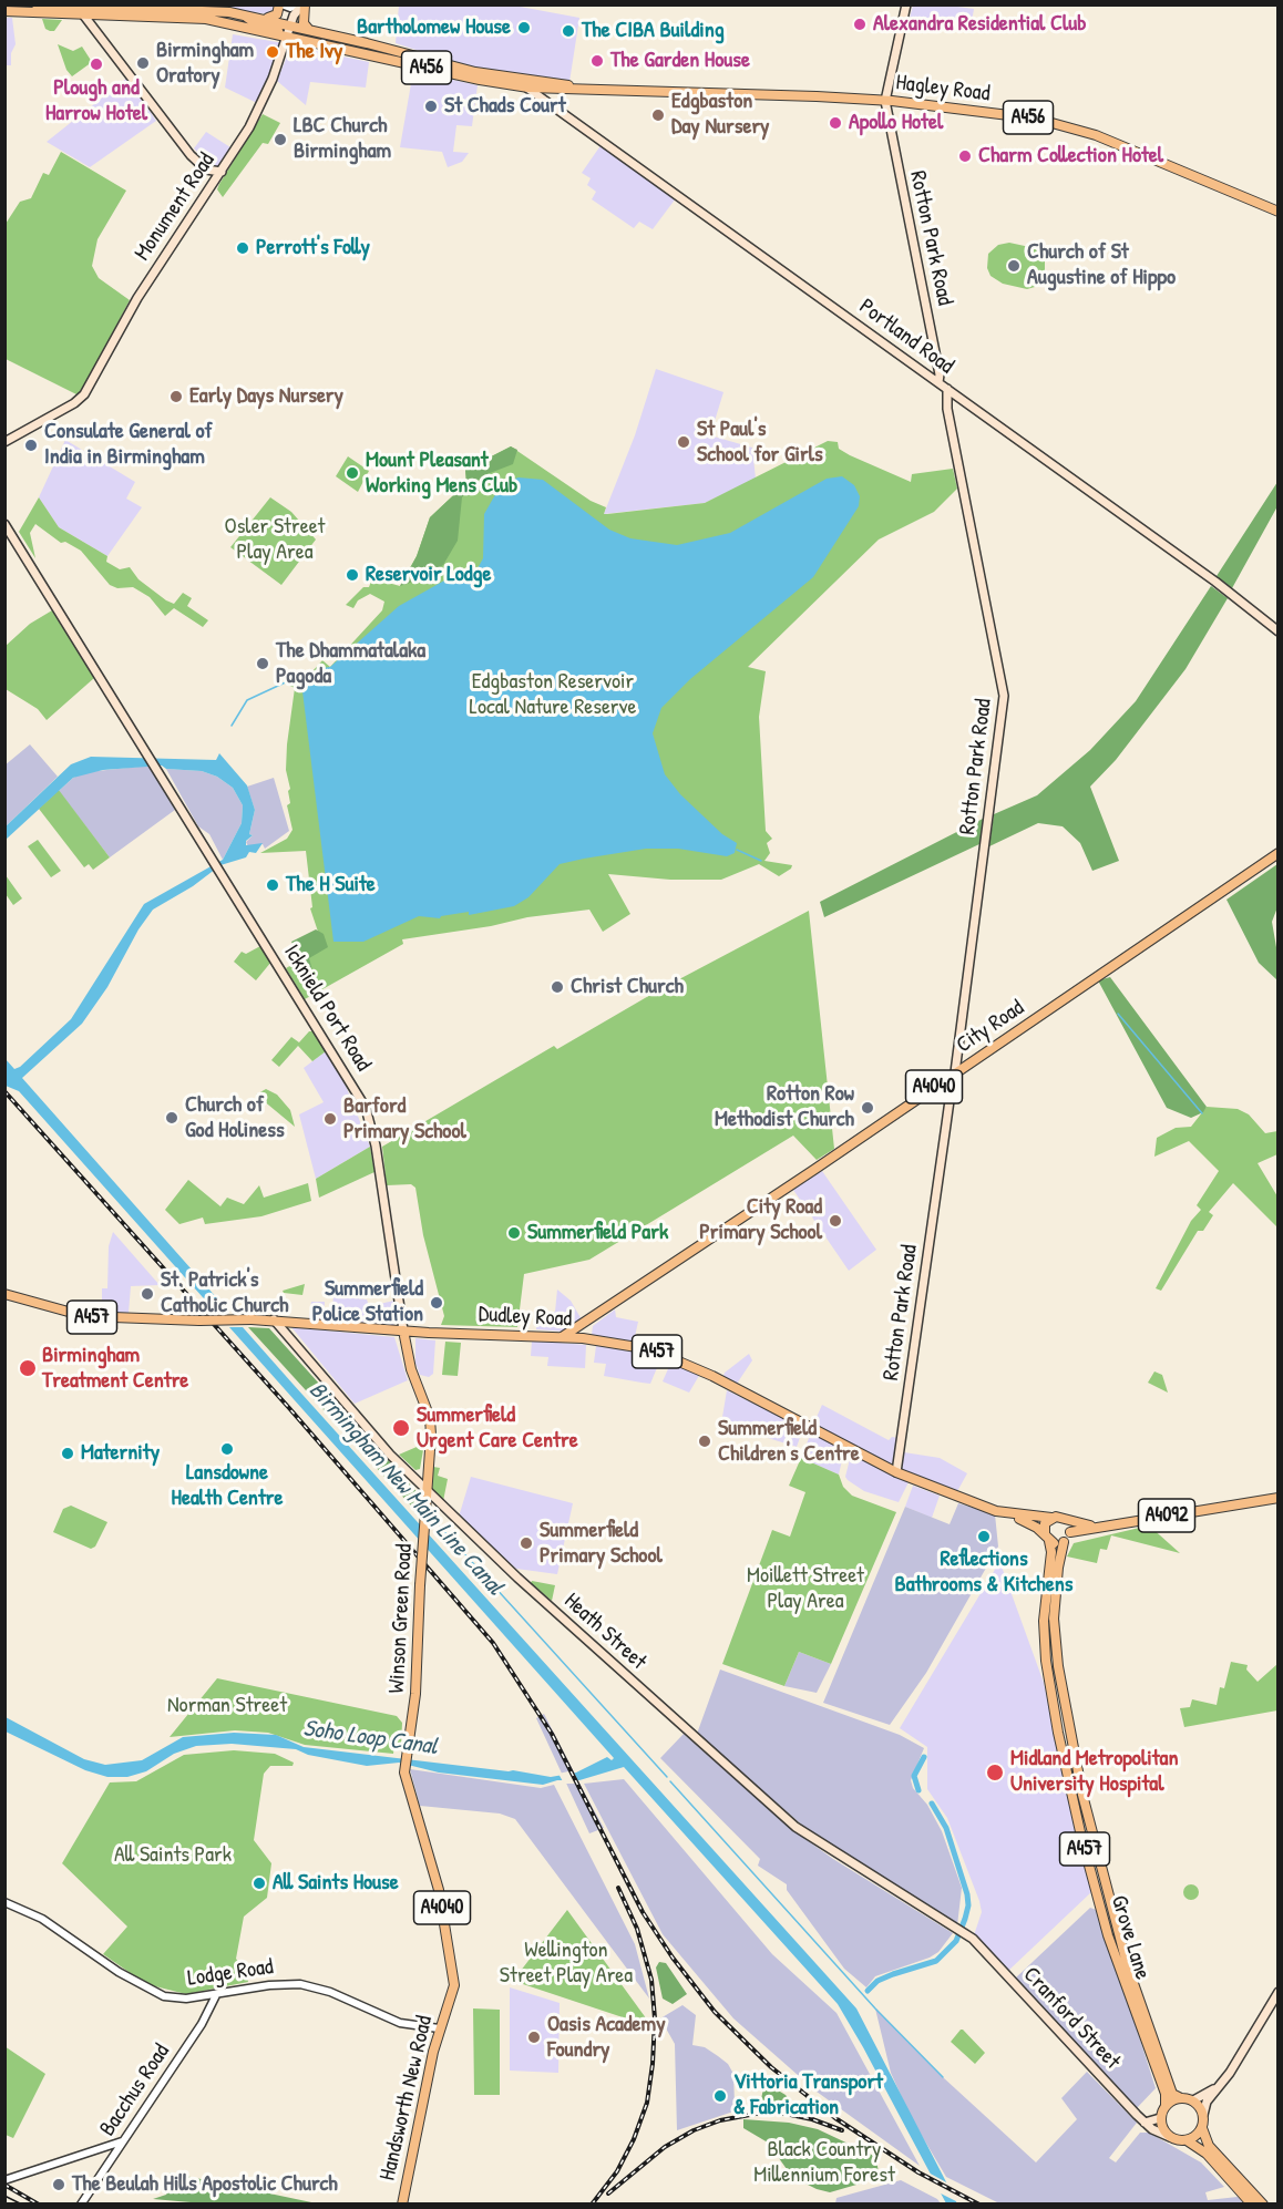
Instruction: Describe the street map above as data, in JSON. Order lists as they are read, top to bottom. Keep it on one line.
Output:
{"streets":{"main road":["A456","Hagley Road","Monument Road","Rotton Park Road","Portland Road","Icknield Port Road","City Road","A4040","A457","Dudley Road","A4092","Winson Green Road","Heath Street","Grove Lane","Cranford Street","Handsworth New Road"],"street":["Lodge Road","Bacchus Road"]},"crossings":[["Hagley Road","Monument Road"],["Hagley Road","Rotton Park Road"],["Hagley Road","Portland Road"],["Rotton Park Road","Portland Road"],["Rotton Park Road","City Road"],["Rotton Park Road","Dudley Road"],["Icknield Port Road","Dudley Road"],["Icknield Port Road","Winson Green Road"],["City Road","Dudley Road"],["Dudley Road","A4092"],["Dudley Road","Winson Green Road"],["Dudley Road","Heath Street"],["Dudley Road","Grove Lane"],["A4092","Grove Lane"],["Winson Green Road","Heath Street"],["Winson Green Road","Handsworth New Road"],["Heath Street","Cranford Street"],["Grove Lane","Cranford Street"],["Lodge Road","Bacchus Road"],["Lodge Road","Handsworth New Road"]],"water":["Birmingham New Main Line Canal","Soho Loop Canal"],"parks":["Osler Street Play Area","Edgbaston Reservoir Local Nature Reserve","Moillett Street Play Area","Norman Street","All Saints Park","Wellington Street Play Area","Black Country Millennium Forest"],"places":["Alexandra Residential Club","Bartholomew House","The CIBA Building","The Ivy","The Garden House","Birmingham Oratory","Plough and Harrow Hotel","St Chads Court","Edgbaston Day Nursery","Apollo Hotel","LBC Church Birmingham","Charm Collection Hotel","Perrott's Folly","Church of St Augustine of Hippo","Early Days Nursery","St Paul's School for Girls","Consulate General of India in Birmingham","Mount Pleasant Working Mens Club","Reservoir Lodge","The Dhammatalaka Pagoda","The H Suite","Christ Church","Rotton Row Methodist Church","Church of God Holiness","Barford Primary School","City Road Primary School","Summerfield Park","St. Patrick's Catholic Church","Summerfield Police Station","Birmingham Treatment Centre","Summerfield Urgent Care Centre","Summerfield Children's Centre","Lansdowne Health Centre","Maternity","Reflections Bathrooms & Kitchens","Summerfield Primary School","Midland Metropolitan University Hospital","All Saints House","Oasis Academy Foundry","Vittoria Transport & Fabrication","The Beulah Hills Apostolic Church"]}
